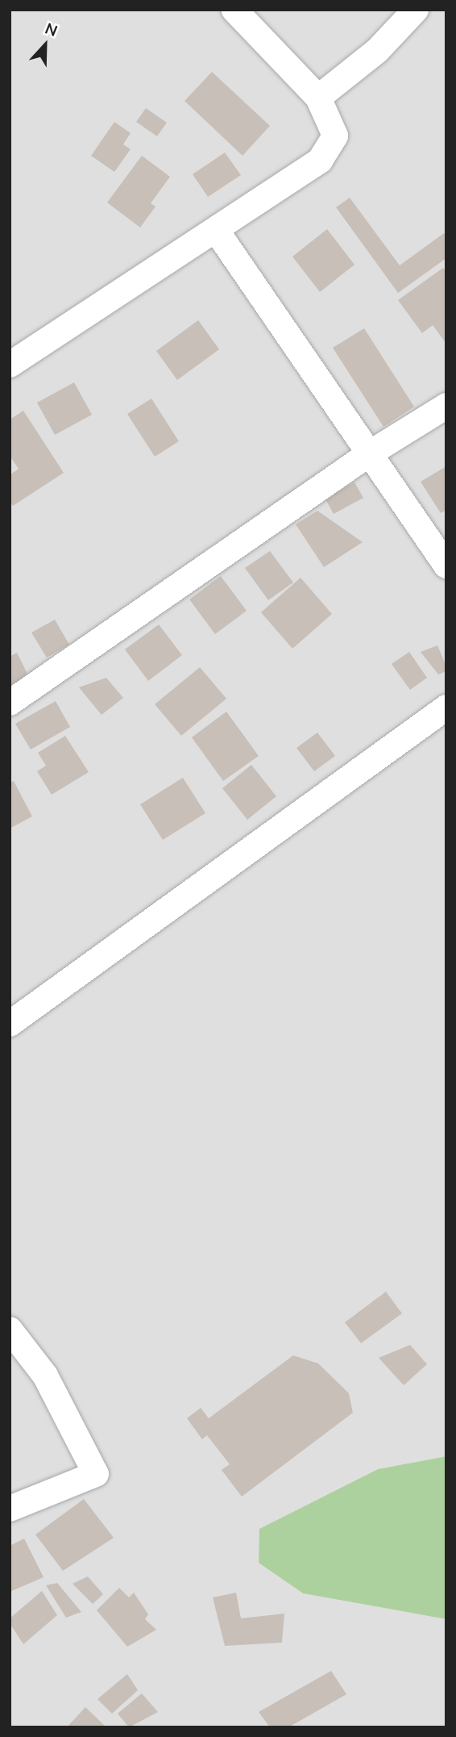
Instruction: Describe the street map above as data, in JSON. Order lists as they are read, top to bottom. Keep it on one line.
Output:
{"north":"top"}
